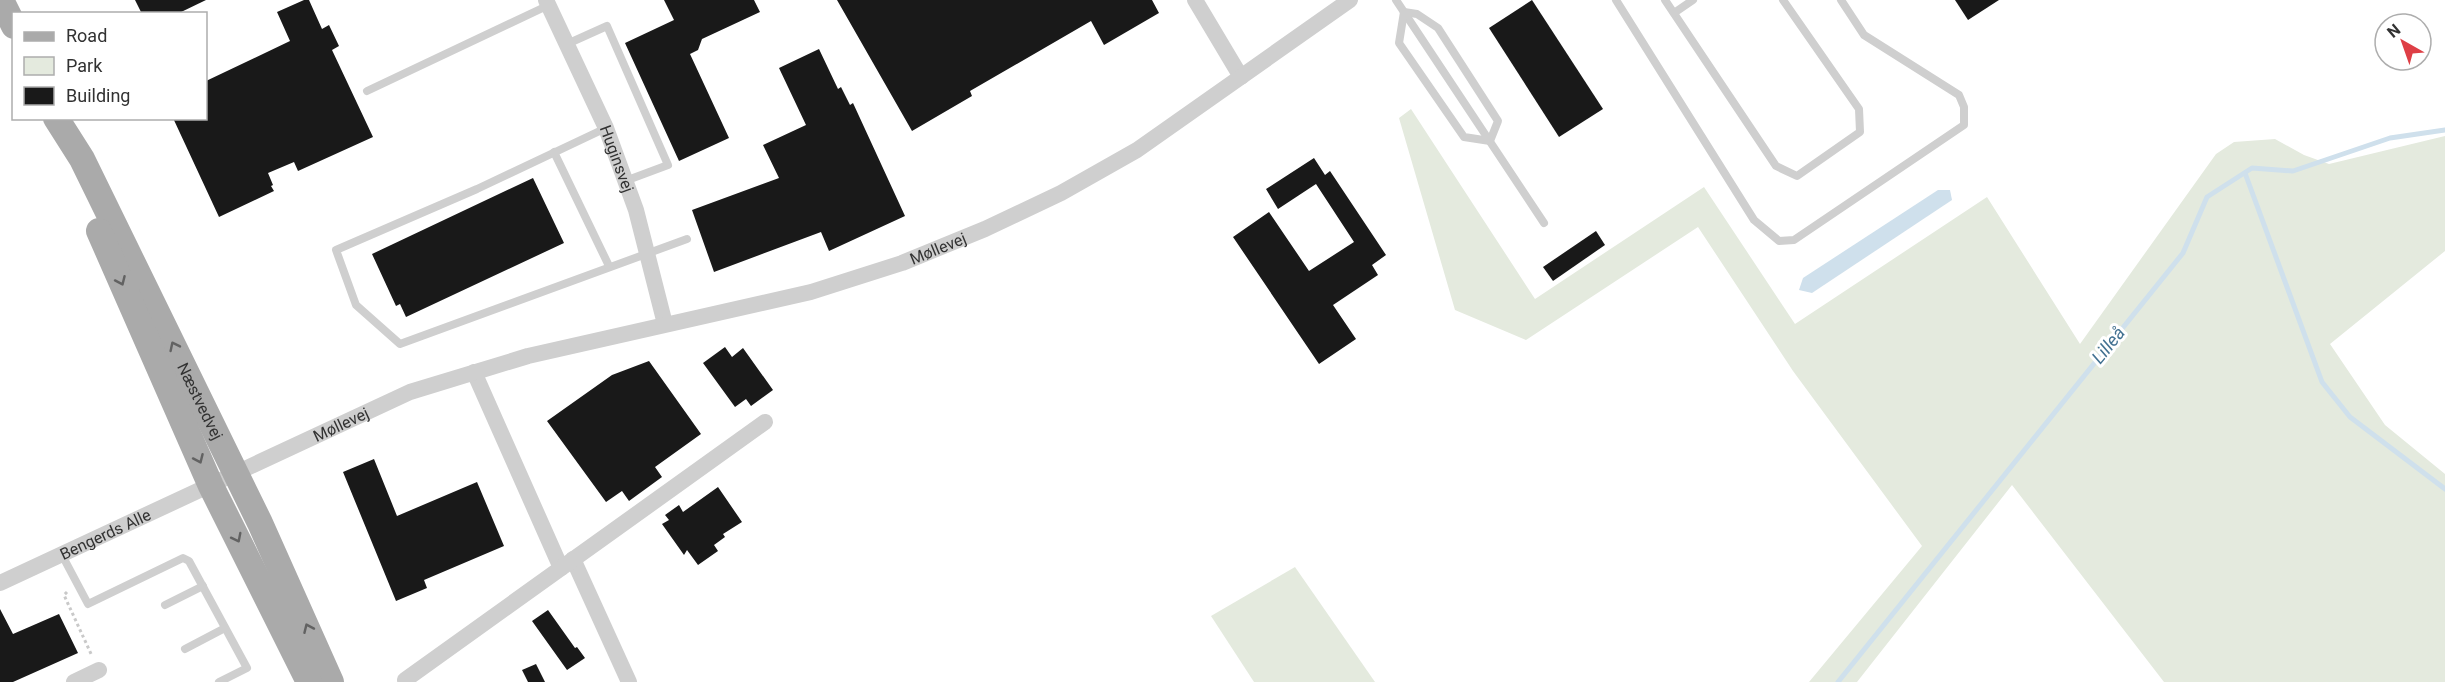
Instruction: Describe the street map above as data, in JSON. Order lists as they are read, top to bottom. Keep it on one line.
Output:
{"streets":{"main road":["Næstvedvej"],"street":["Huginsvej","Møllevej","Bengerds Alle"]},"crossings":[["Huginsvej","Møllevej"],["Møllevej","Næstvedvej"],["Møllevej","Bengerds Alle"],["Næstvedvej","Bengerds Alle"]],"water":["Lilleå"],"legend":["Road","Park","Building"],"north":"top left"}
